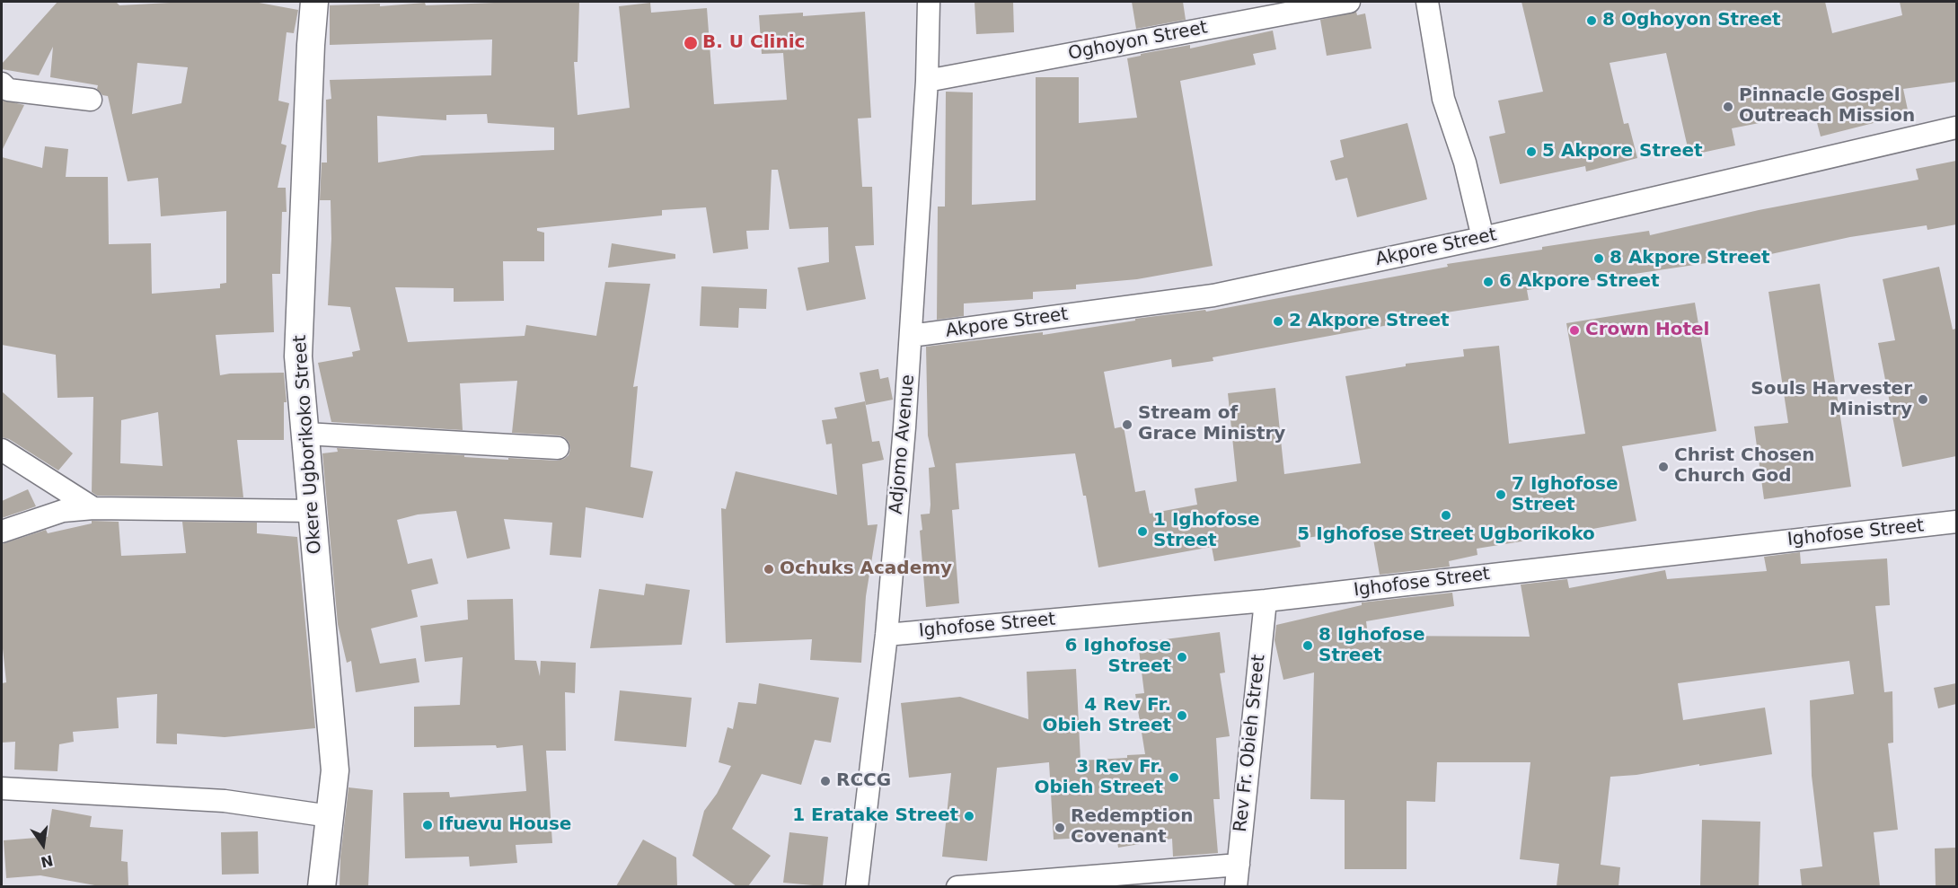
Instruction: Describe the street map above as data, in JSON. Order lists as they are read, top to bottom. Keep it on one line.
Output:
{"streets":{"street":["Oghoyon Street","Akpore Street","Okere Ugborikoko Street","Adjomo Avenue","Ighofose Street","Rev Fr. Obieh Street"]},"crossings":[["Oghoyon Street","Adjomo Avenue"],["Akpore Street","Adjomo Avenue"],["Adjomo Avenue","Ighofose Street"],["Ighofose Street","Rev Fr. Obieh Street"]],"places":["8 Oghoyon Street","B. U Clinic","Pinnacle Gospel Outreach Mission","5 Akpore Street","8 Akpore Street","6 Akpore Street","2 Akpore Street","Crown Hotel","Souls Harvester Ministry","Stream of Grace Ministry","Christ Chosen Church God","7 Ighofose Street","5 Ighofose Street Ugborikoko","1 Ighofose Street","Ochuks Academy","8 Ighofose Street","6 Ighofose Street","4 Rev Fr. Obieh Street","3 Rev Fr. Obieh Street","RCCG","1 Eratake Street","Ifuevu House","Redemption Covenant"],"north":"bottom"}
